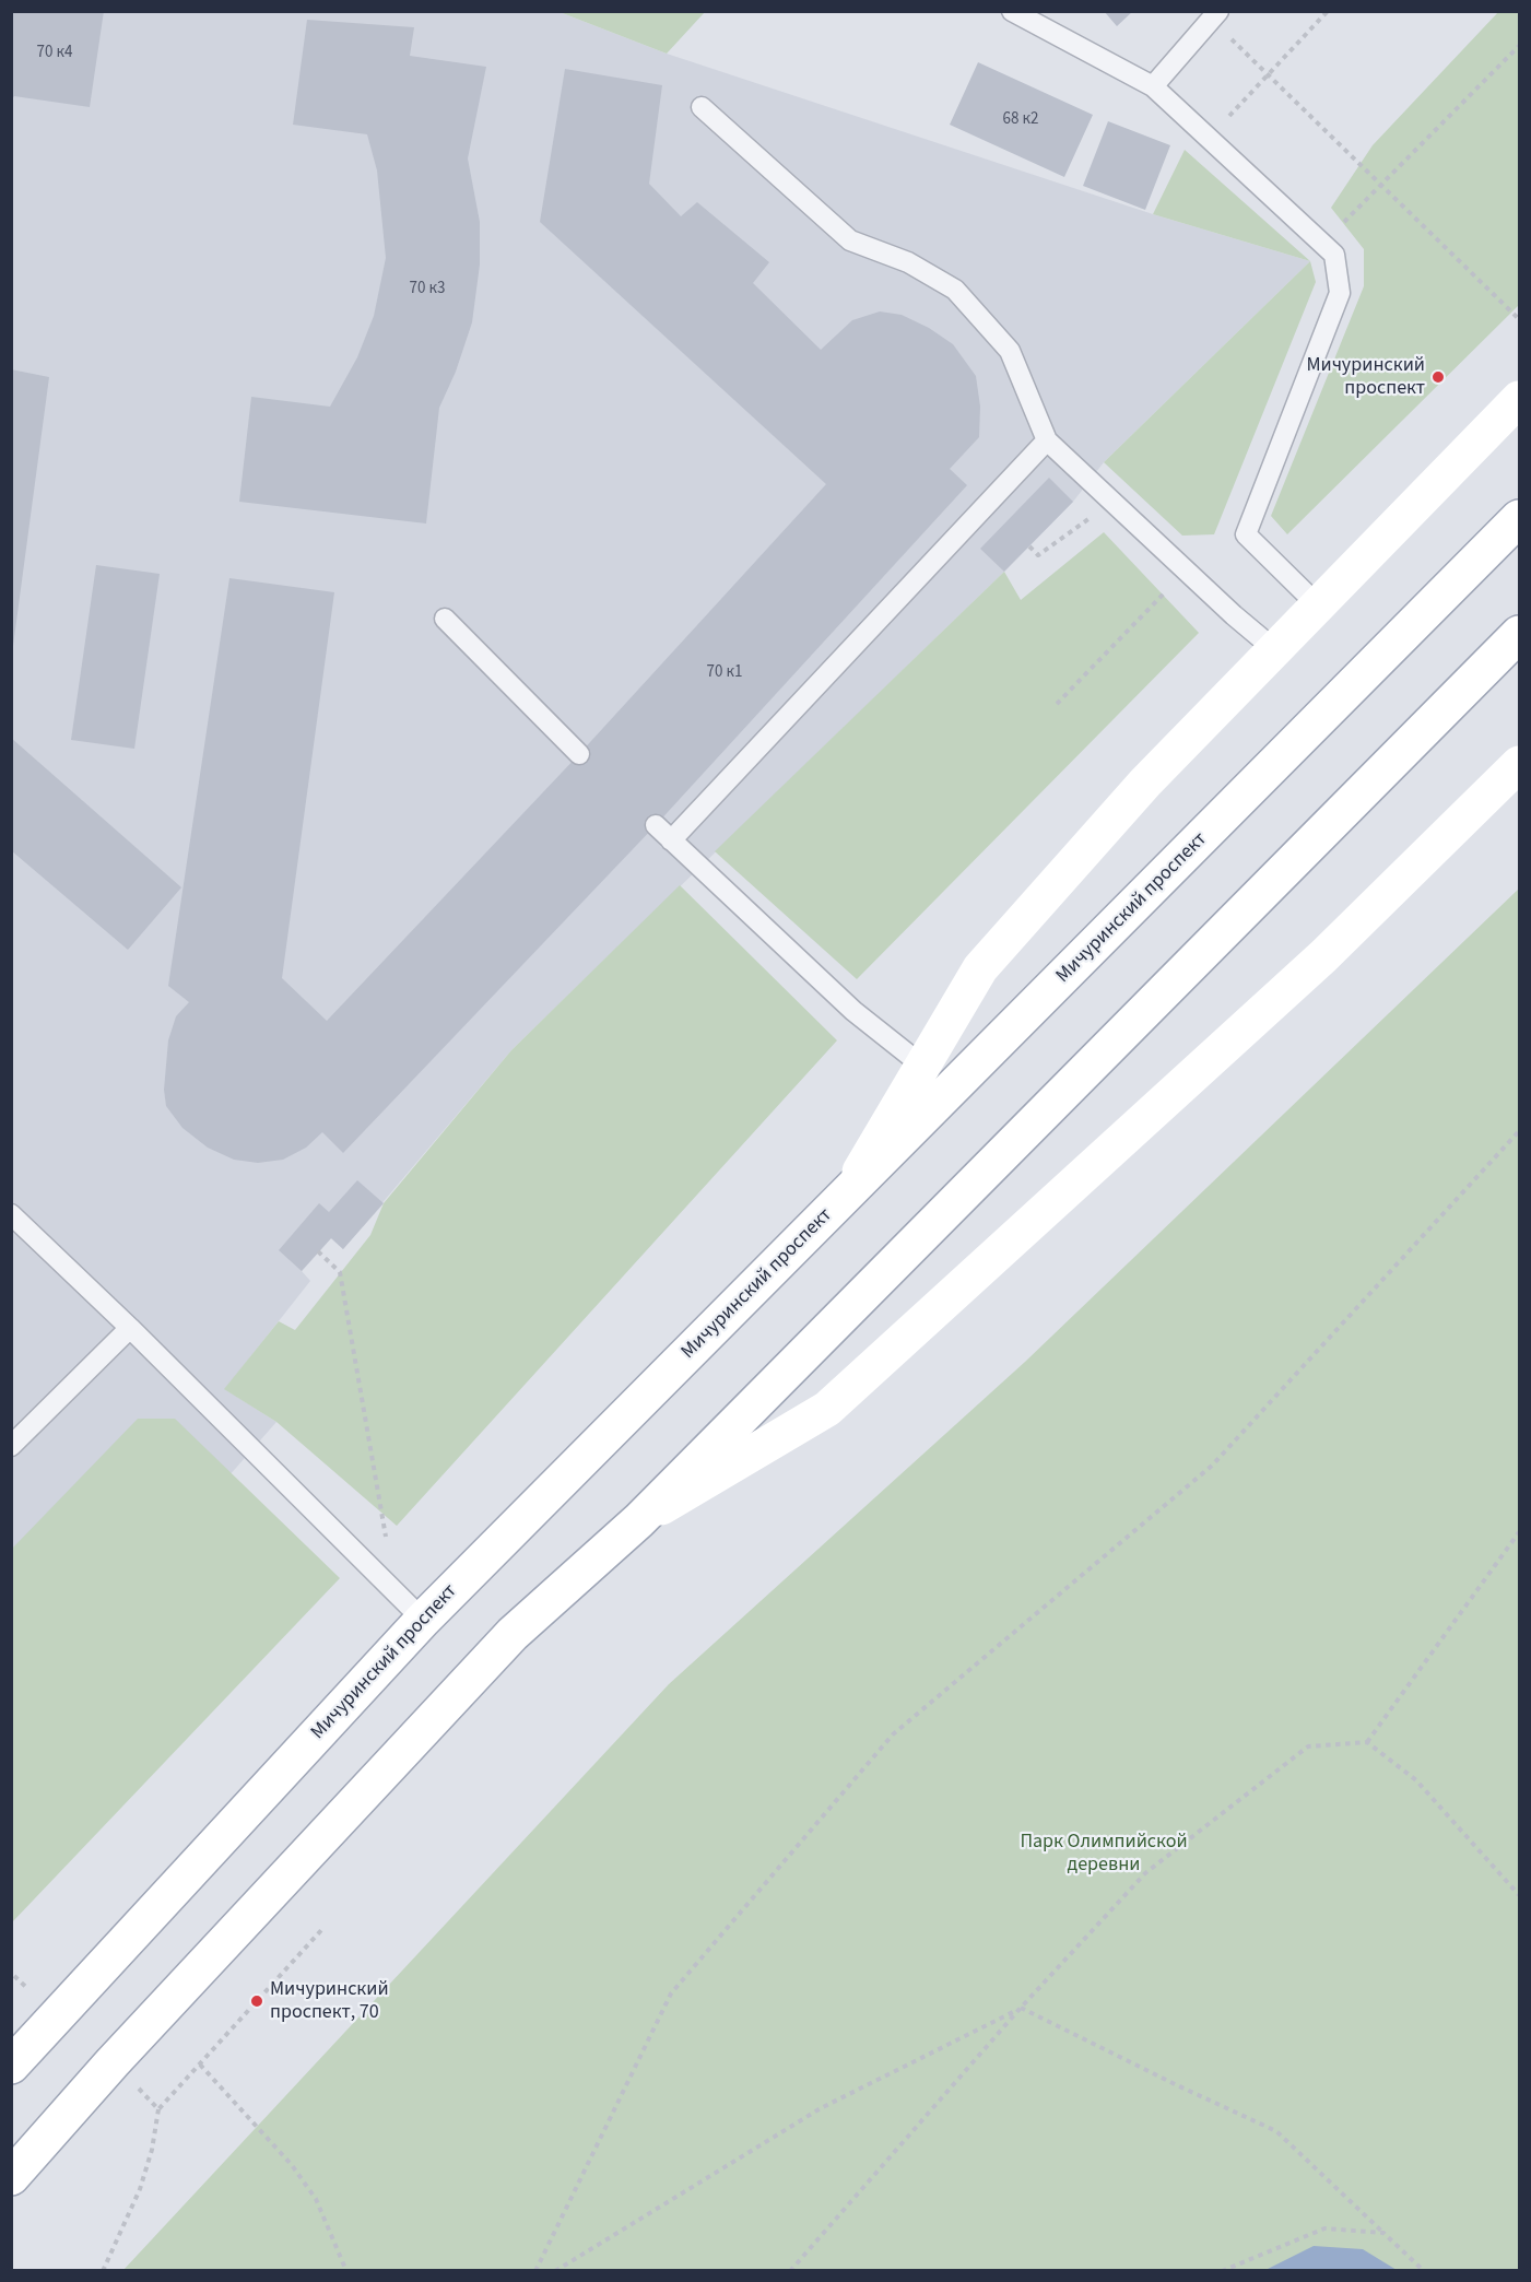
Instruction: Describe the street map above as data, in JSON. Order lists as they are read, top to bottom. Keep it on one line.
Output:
{"streets":{"main road":["Мичуринский проспект"]},"parks":["Парк Олимпийской деревни"],"places":["Мичуринский проспект","Мичуринский проспект, 70"],"house_numbers":["70 к4","68 к2","70 к3","70 к1"]}
